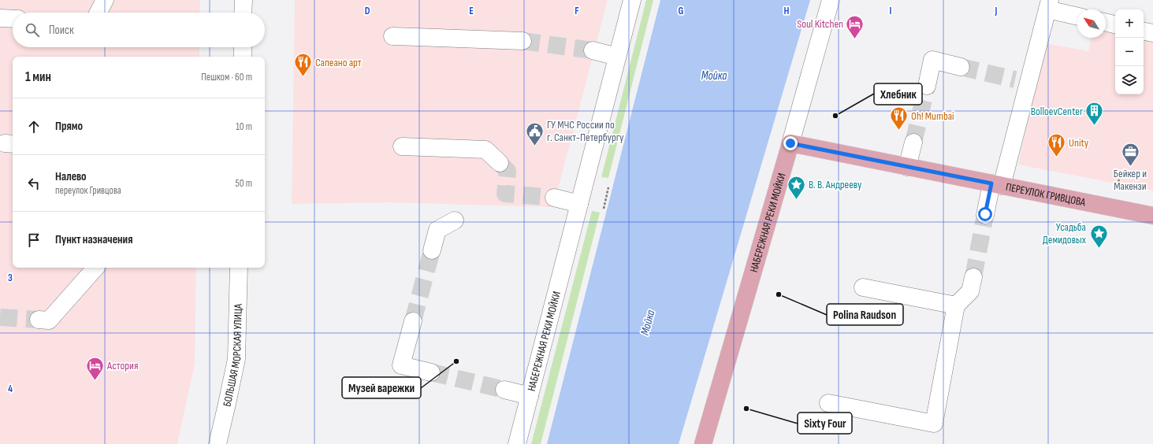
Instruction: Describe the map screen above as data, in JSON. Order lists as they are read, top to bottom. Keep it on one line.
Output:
{"streets":{"main road":["ПЕРЕУЛОК ГРИВЦОВА","НАБЕРЕЖНАЯ РЕКИ МОЙКИ"],"street":["БОЛЬШАЯ МОРСКАЯ УЛИЦА"]},"crossings":[["ПЕРЕУЛОК ГРИВЦОВА","НАБЕРЕЖНАЯ РЕКИ МОЙКИ"]],"water":["Мойка"],"places":{"hotel":["Soul Kitchen","Астория"],"restaurant":["Сапеано арт","Oh! Mumbai","Unity"],"other":["Хлебник","Polina Raudson","Музей варежки","Sixty Four"],"building":["BolloevCenter"],"public building":["ГУ МЧС России по г. Санкт-Петербургу"],"office":["Бейкер и Макензи"],"place":["В. В. Андрееву","Усадьба Демидовых"]},"north":"top left","page":{"map_buttons":["+","−"],"search":"Поиск","heading":["1 мин","Пешком · 60 m"],"list":[["Прямо","10 m"],["Налево","переулок Гривцова","50 m"],"Пункт назначения"]},"grid":{"columns":["D","E","F","G","H","I","J"],"rows":["3","4"]}}
